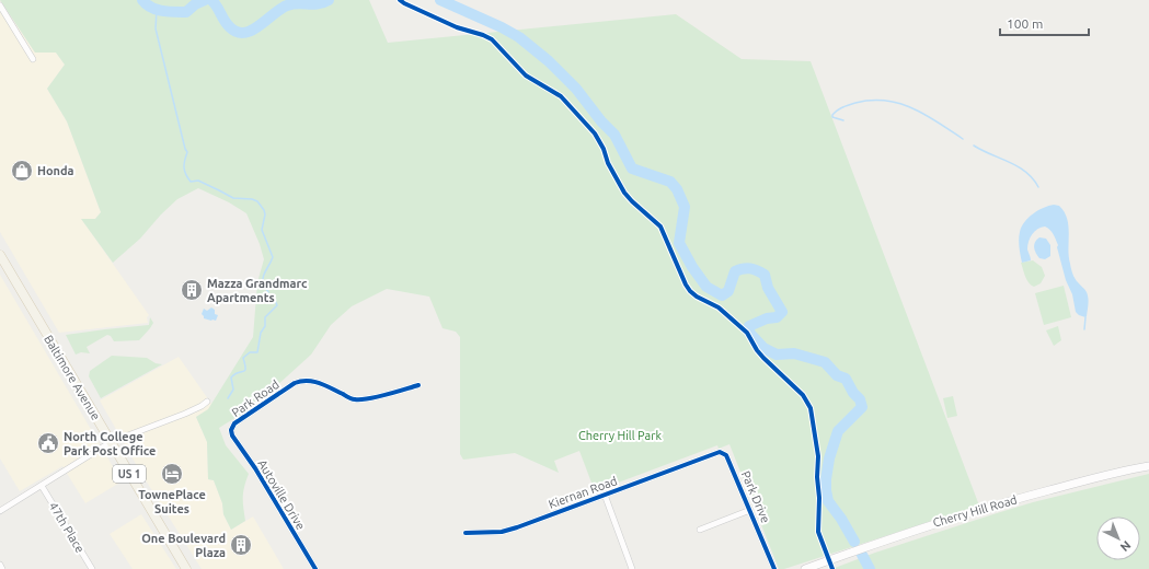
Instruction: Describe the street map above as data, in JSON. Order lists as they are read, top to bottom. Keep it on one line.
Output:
{"streets":{"main road":["Baltimore Avenue","US 1","Cherry Hill Road"],"street":["Park Road","Kiernan Road","Autoville Drive","Park Drive","47th Place"]},"crossings":[["Park Road","Autoville Drive"],["Kiernan Road","Park Drive"]],"parks":["Cherry Hill Park"],"places":{"shop":["Honda"],"building":["Mazza Grandmarc Apartments","One Boulevard Plaza"],"public building":["North College Park Post Office"],"hotel":["TownePlace Suites"]},"scale_bar":"100 m","north":"bottom right"}
